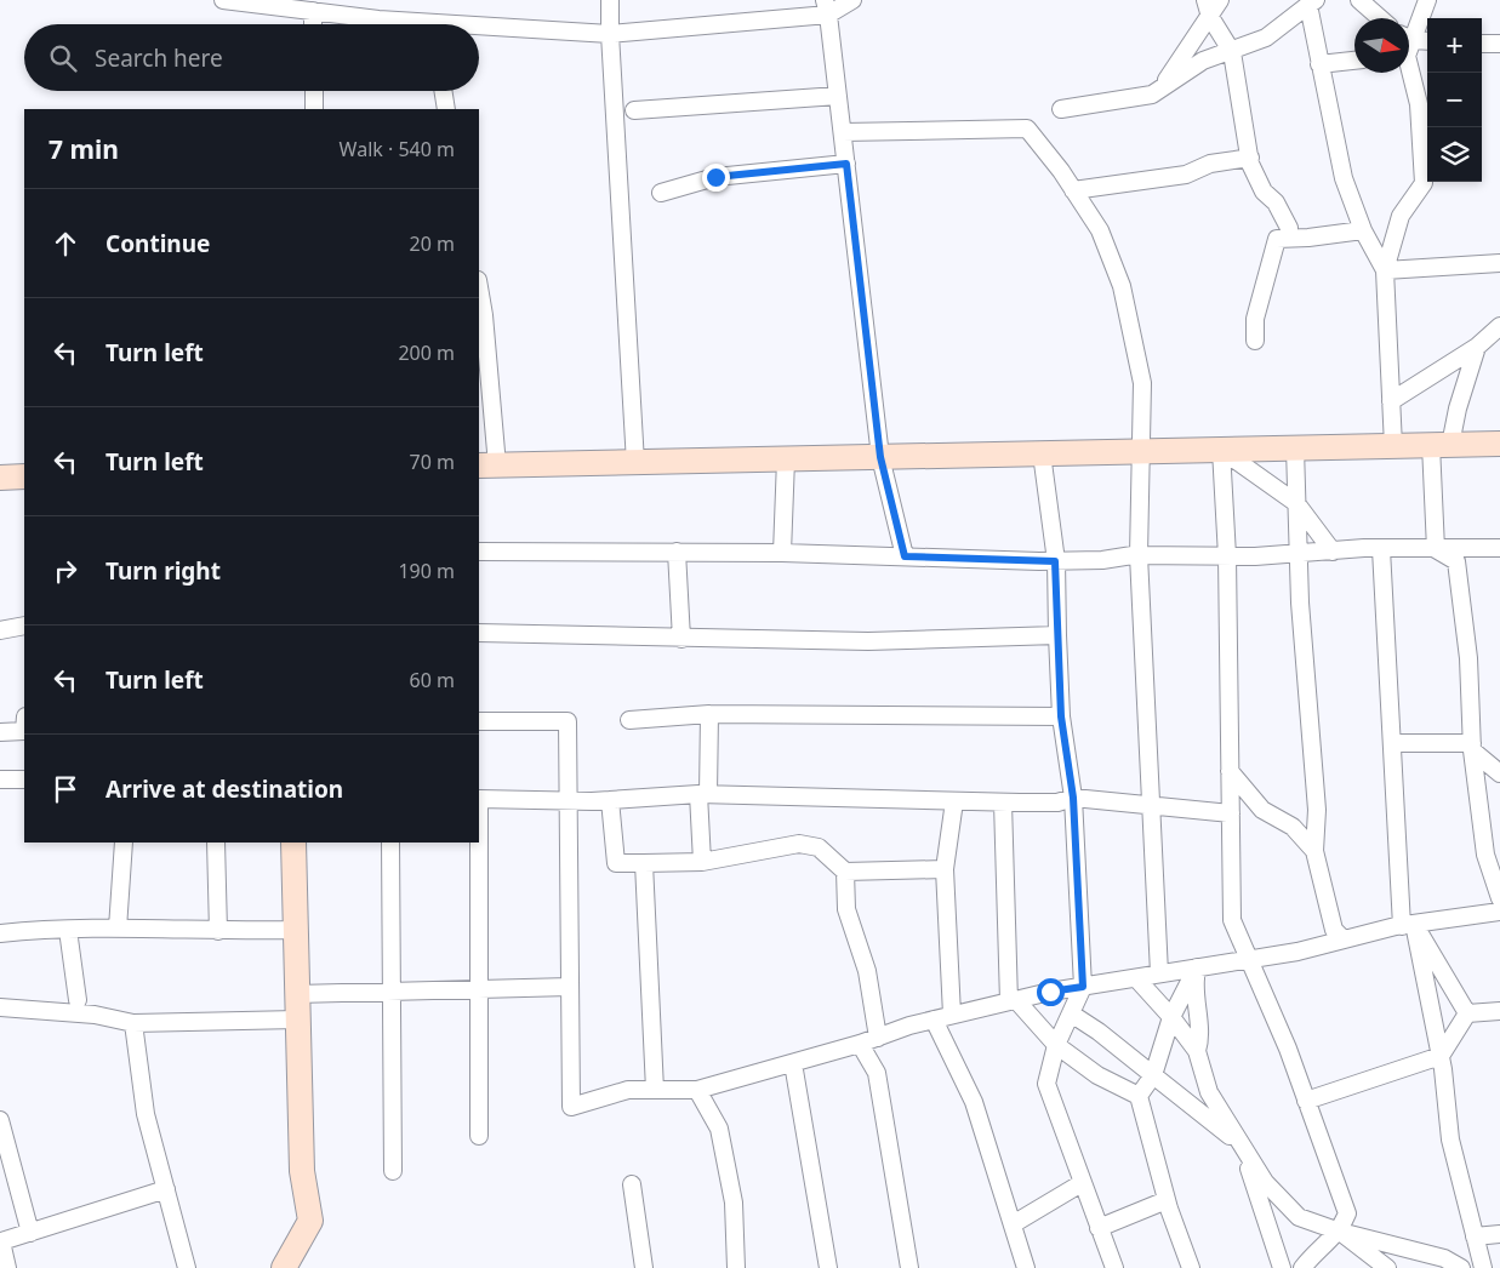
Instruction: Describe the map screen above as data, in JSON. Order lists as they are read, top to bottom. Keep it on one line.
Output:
{"north":"right","page":{"map_buttons":["+","−"],"search":"Search here","heading":["7 min","Walk · 540 m"],"list":[["Continue","20 m"],["Turn left","200 m"],["Turn left","70 m"],["Turn right","190 m"],["Turn left","60 m"],"Arrive at destination"]}}
